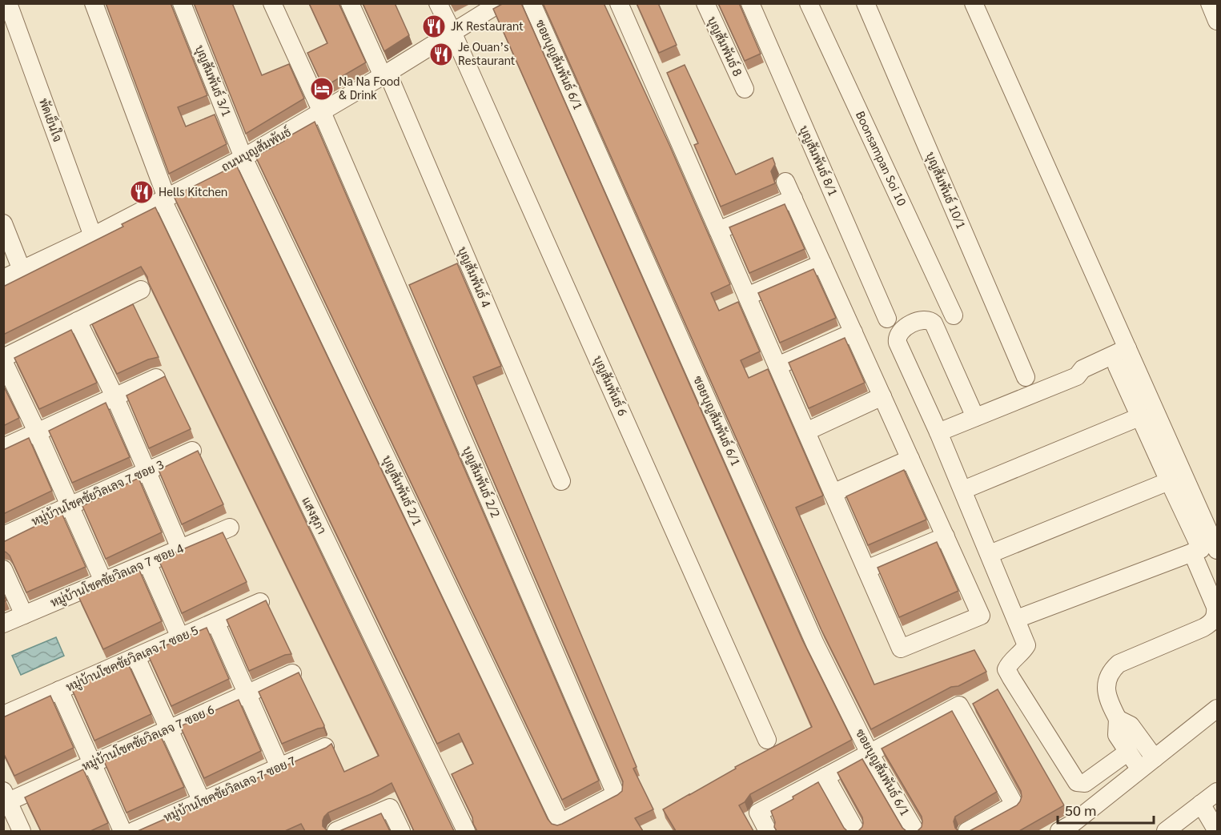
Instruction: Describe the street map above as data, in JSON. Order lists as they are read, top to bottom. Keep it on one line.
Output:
{"streets":{"street":["บุญสัมพันธ์ 8","ซอยบุญสัมพันธ์ 6/1","บุญสัมพันธ์ 3/1","พัดเย็นใจ","ถนนบุญสัมพันธ์","Boonsampan Soi 10","บุญสัมพันธ์ 8/1","บุญสัมพันธ์ 10/1","บุญสัมพันธ์ 4","บุญสัมพันธ์ 6","บุญสัมพันธ์ 2/2","บุญสัมพันธ์ 2/1","หมู่บ้านโชคชัยวิลเลจ 7 ซอย 3","แสงสุภา","หมู่บ้านโชคชัยวิลเลจ 7 ซอย 4","หมู่บ้านโชคชัยวิลเลจ 7 ซอย 5","หมู่บ้านโชคชัยวิลเลจ 7 ซอย 6","หมู่บ้านโชคชัยวิลเลจ 7 ซอย 7"]},"crossings":[["บุญสัมพันธ์ 3/1","ถนนบุญสัมพันธ์"],["บุญสัมพันธ์ 3/1","บุญสัมพันธ์ 2/1"],["พัดเย็นใจ","ถนนบุญสัมพันธ์"],["ถนนบุญสัมพันธ์","บุญสัมพันธ์ 4"],["ถนนบุญสัมพันธ์","บุญสัมพันธ์ 6"],["ถนนบุญสัมพันธ์","บุญสัมพันธ์ 2/2"],["ถนนบุญสัมพันธ์","บุญสัมพันธ์ 2/1"],["ถนนบุญสัมพันธ์","แสงสุภา"],["บุญสัมพันธ์ 2/2","บุญสัมพันธ์ 2/1"]],"places":{"restaurant":["JK Restaurant","Je Ouan’s Restaurant","Hells Kitchen"],"hotel":["Na Na Food & Drink"]},"scale_bar":"50 m"}
